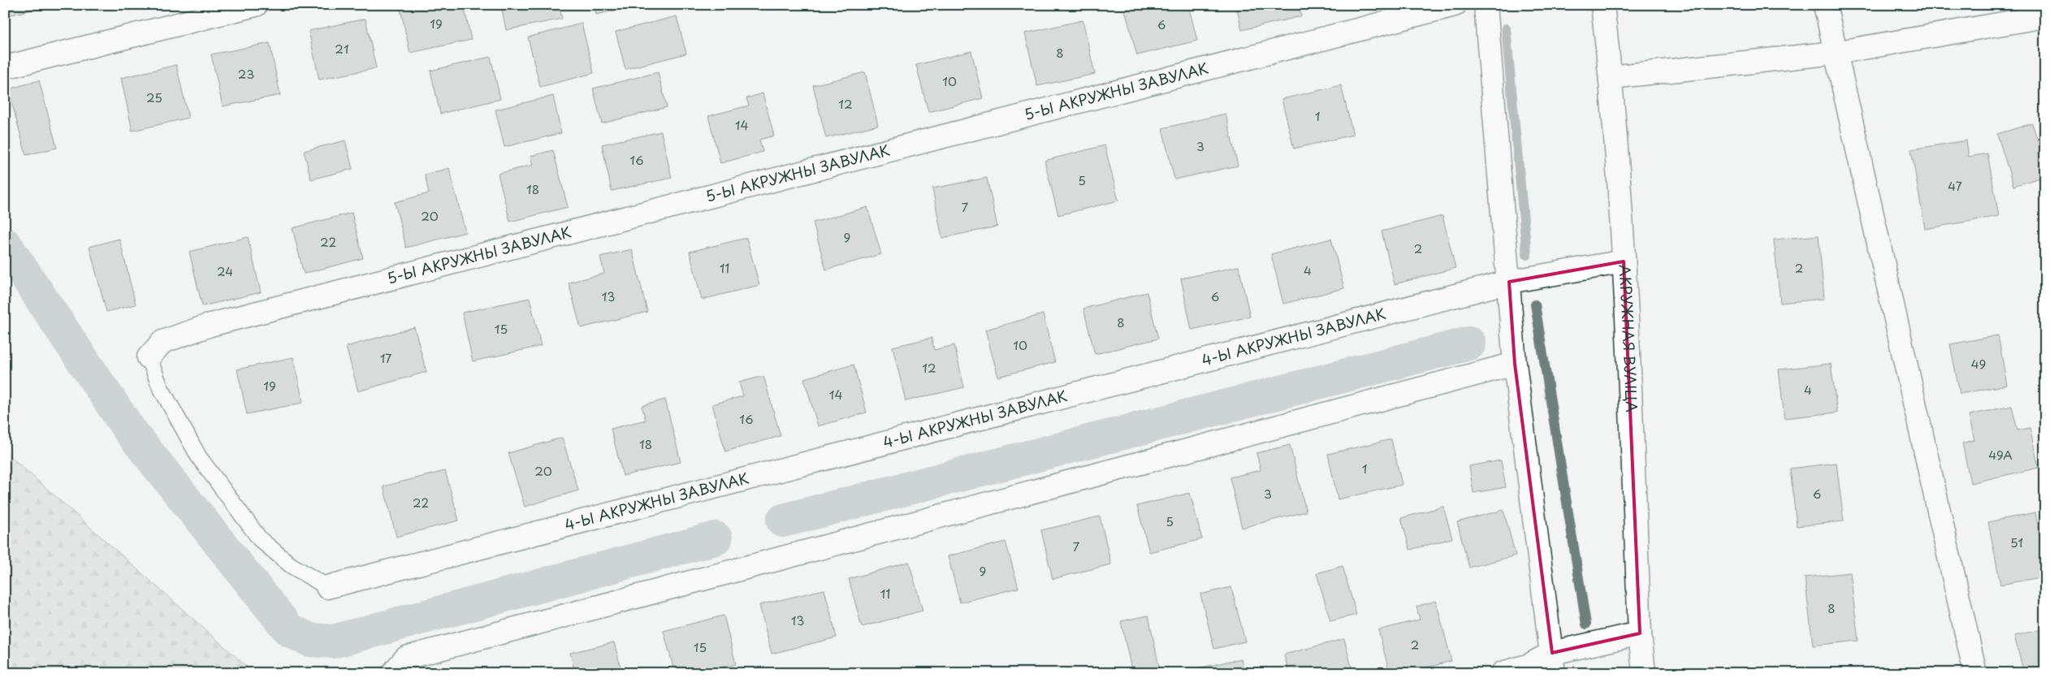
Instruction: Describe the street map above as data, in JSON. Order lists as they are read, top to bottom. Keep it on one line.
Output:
{"streets":{"street":["5-Ы АКРУЖНЫ ЗАВУЛАК","4-Ы АКРУЖНЫ ЗАВУЛАК","АКРУЖНАЯ ВУЛІЦА"]},"crossings":[["4-Ы АКРУЖНЫ ЗАВУЛАК","АКРУЖНАЯ ВУЛІЦА"]],"house_numbers":["19","6","21","8","23","10","25","12","1","14","3","16","5","47","18","7","20","9","22","2","11","2","4","24","13","6","8","15","10","17","49","12","19","4","14","16","18","49А","1","20","3","6","22","5","51","7","9","11","8","13","2","15"]}
